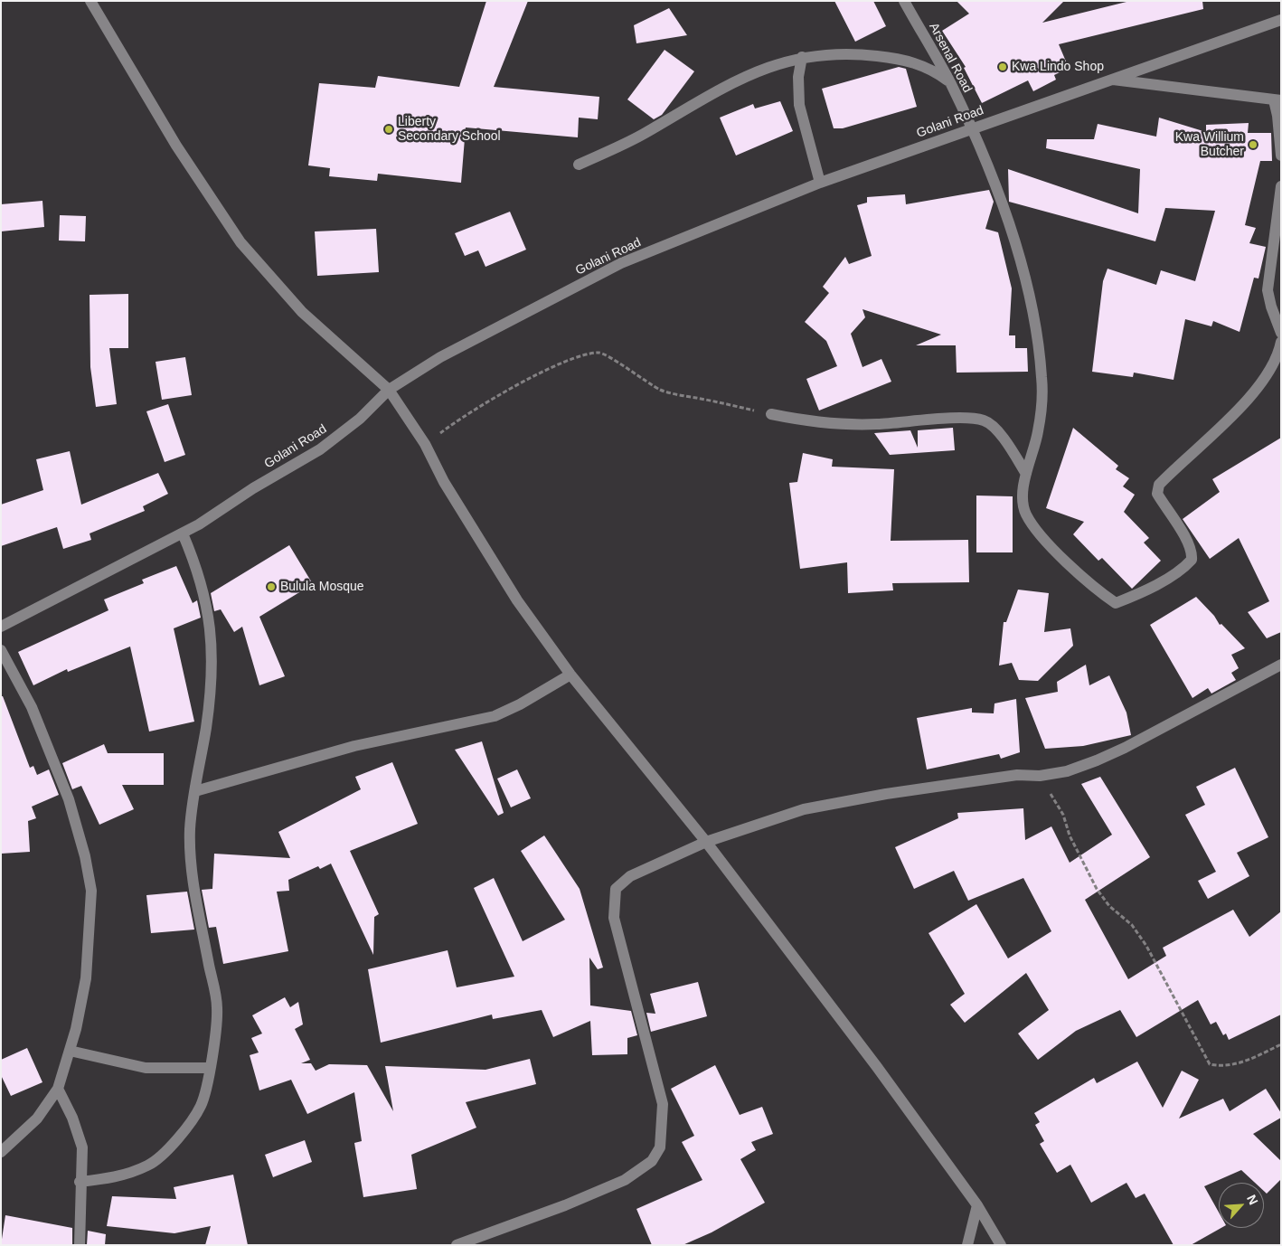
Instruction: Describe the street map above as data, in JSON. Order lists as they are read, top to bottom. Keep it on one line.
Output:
{"streets":{"street":["Arsenal Road","Golani Road"]},"crossings":[["Arsenal Road","Golani Road"]],"places":["Kwa Lindo Shop","Liberty Secondary School","Kwa Willium Butcher","Bulula Mosque"],"north":"top right"}
